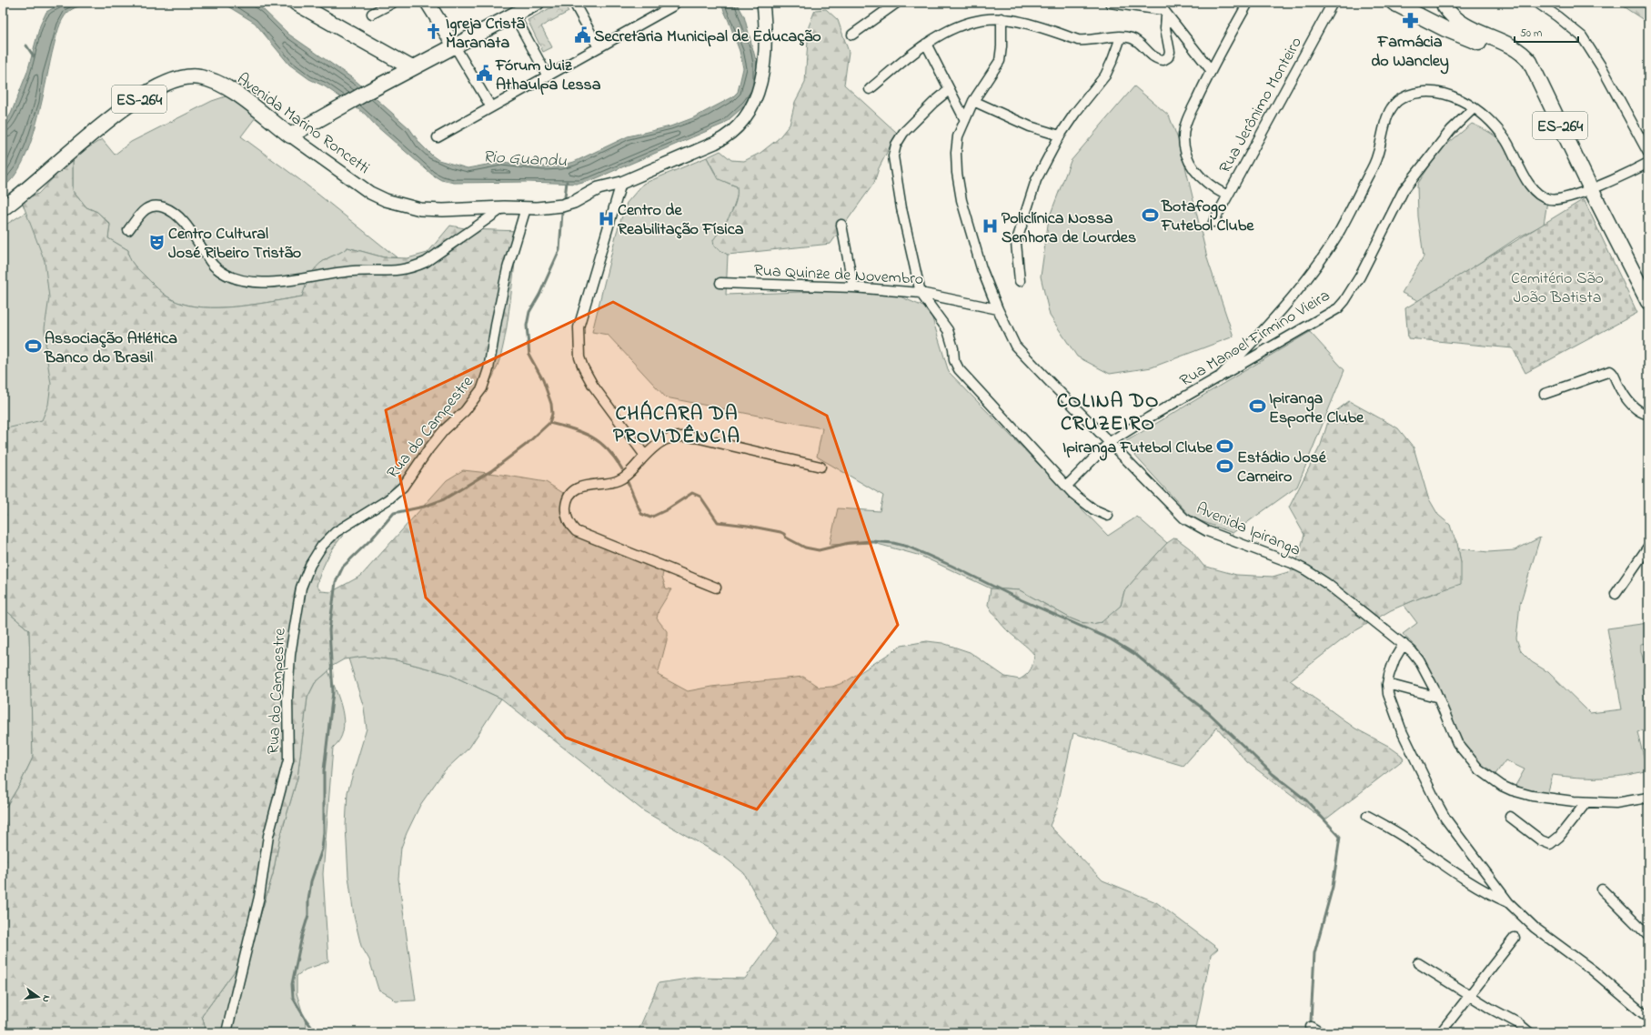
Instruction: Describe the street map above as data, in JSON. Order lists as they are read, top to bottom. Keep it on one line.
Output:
{"streets":{"main road":["ES-264","Avenida Marino Roncetti"],"street":["Rua Jerônimo Monteiro","Rua Quinze de Novembro","Rua Manoel Firmino Vieira","Rua do Campestre","Avenida Ipiranga"]},"crossings":[["Avenida Marino Roncetti","Rua do Campestre"],["Rua Quinze de Novembro","Avenida Ipiranga"],["Rua Manoel Firmino Vieira","Avenida Ipiranga"]],"districts":["COLINA DO CRUZEIRO","CHÁCARA DA PROVIDÊNCIA"],"water":["Rio Guandu"],"parks":["Cemitério São João Batista"],"places":{"pharmacy":["Farmácia do Wancley"],"church":["Igreja Cristã Maranata"],"public building":["Secretaria Municipal de Educação","Fórum Juiz Athaulpa Lessa"],"sports":["Botafogo Futebol Clube","Associação Atlética Banco do Brasil","Ipiranga Esporte Clube","Ipiranga Futebol Clube","Estádio José Carneiro"],"hospital":["Centro de Reabilitação Física","Policlínica Nossa Senhora de Lourdes"],"theatre":["Centro Cultural José Ribeiro Tristão"]},"scale_bar":"50 m","north":"right"}
